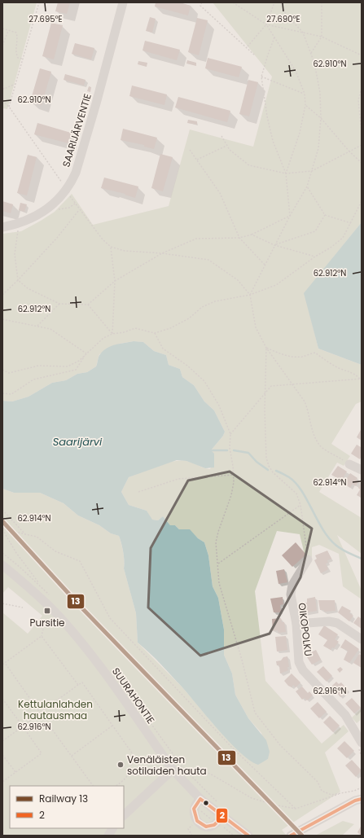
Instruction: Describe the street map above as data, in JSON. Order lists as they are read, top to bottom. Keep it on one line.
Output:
{"streets":{"street":["SAARIJÄRVENTIE","OIKOPOLKU","SUURAHONTIE"]},"water":["Saarijärvi"],"parks":["Kettulanlahden hautausmaa"],"places":{"transit":["Pursitie"],"other":["Venäläisten sotilaiden hauta"]},"lines":["rail line 13","transit line 2"],"legend":["Railway 13","2"],"coordinates":["27.695°E","27.690°E","62.910°N","62.912°N","62.914°N","62.916°N"]}
